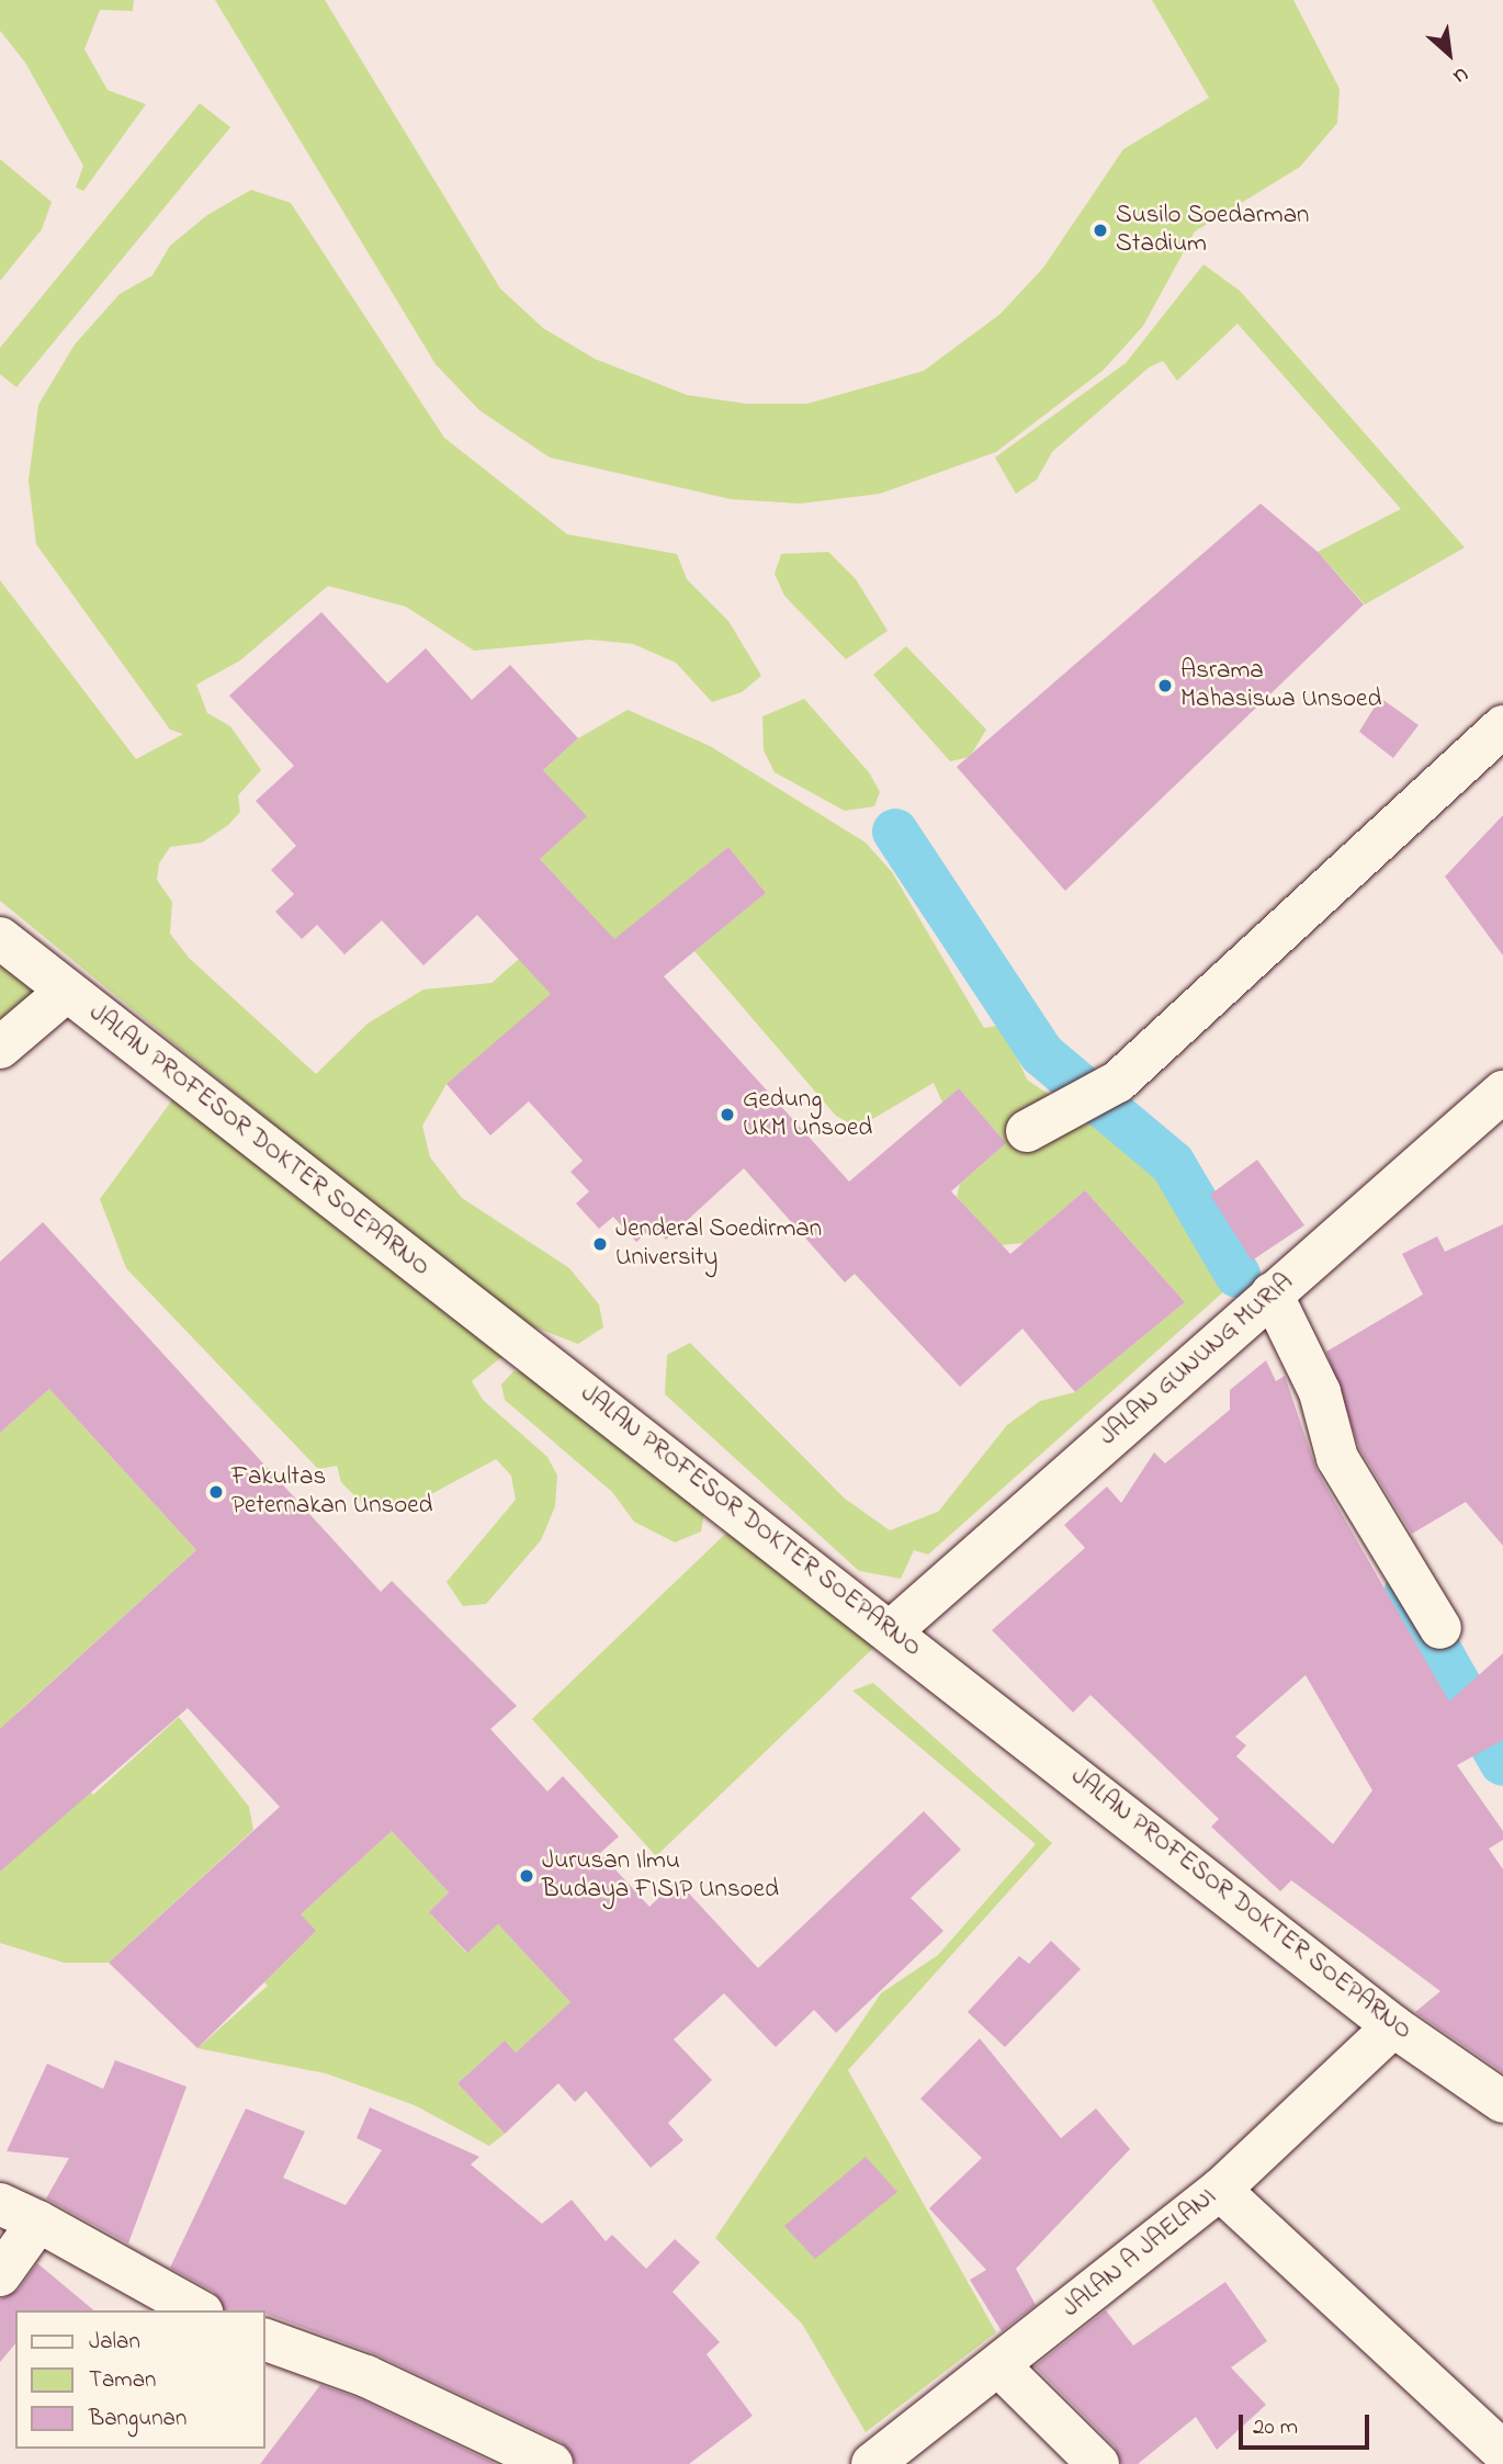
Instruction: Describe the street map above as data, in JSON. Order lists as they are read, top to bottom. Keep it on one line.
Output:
{"streets":{"street":["JALAN PROFESOR DOKTER SOEPARNO","JALAN GUNUNG MURIA","JALAN A JAELANI"]},"crossings":[["JALAN PROFESOR DOKTER SOEPARNO","JALAN GUNUNG MURIA"],["JALAN PROFESOR DOKTER SOEPARNO","JALAN A JAELANI"]],"places":["Susilo Soedarman Stadium","Asrama Mahasiswa Unsoed","Gedung UKM Unsoed","Jenderal Soedirman University","Fakultas Peternakan Unsoed","Jurusan Ilmu Budaya FISIP Unsoed"],"legend":["Jalan","Taman","Bangunan"],"scale_bar":"20 m","north":"bottom right"}
